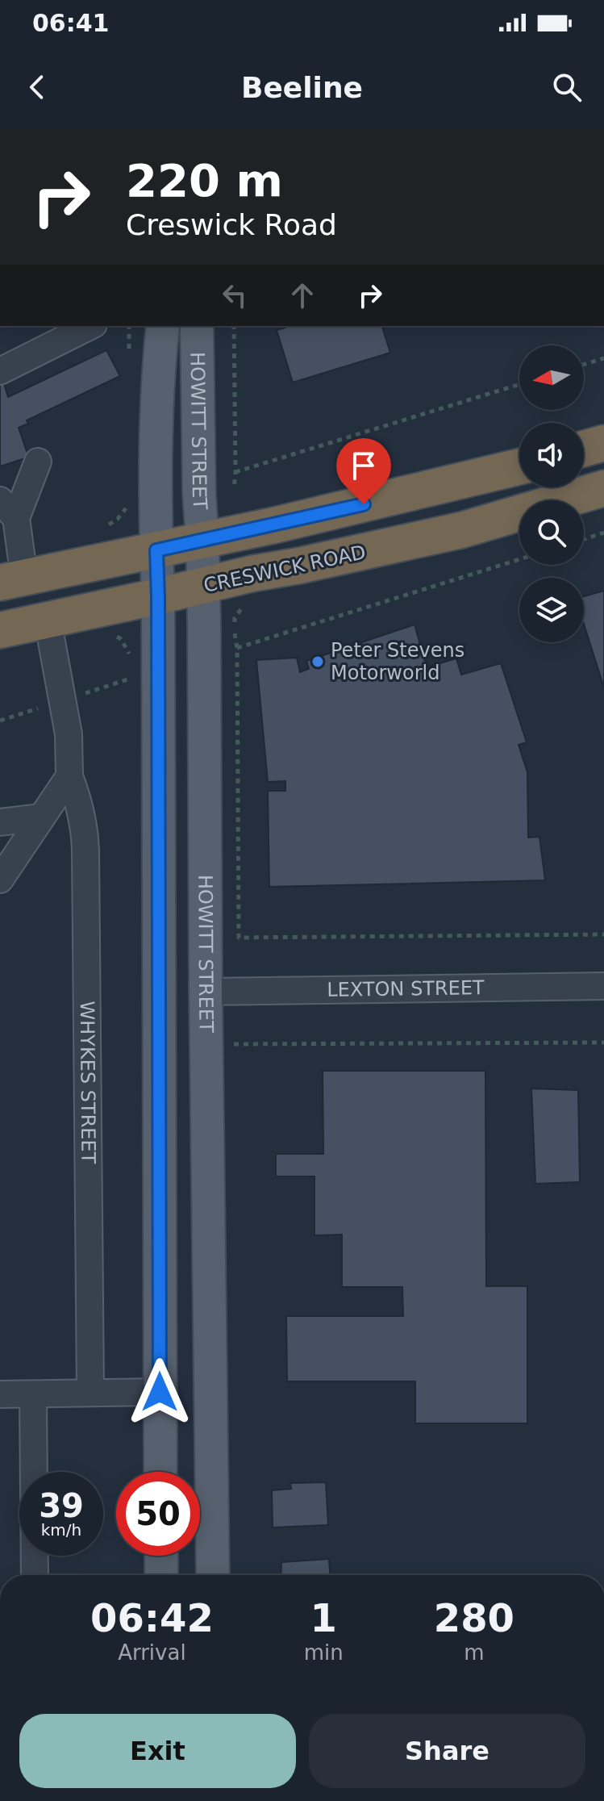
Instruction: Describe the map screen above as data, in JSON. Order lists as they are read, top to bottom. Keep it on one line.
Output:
{"streets":{"highway":["CRESWICK ROAD"],"main road":["HOWITT STREET"],"street":["LEXTON STREET","WHYKES STREET"]},"crossings":[["HOWITT STREET","CRESWICK ROAD"],["HOWITT STREET","LEXTON STREET"],["CRESWICK ROAD","WHYKES STREET"]],"places":["Peter Stevens Motorworld"],"north":"left","page":{"status":"06:41","header":"Beeline","turn":["220 m","Creswick Road"],"speed":"39 km/h","limit":"50","eta":["06:42","Arrival","1","min","280","m"],"buttons":["Exit","Share"]}}
